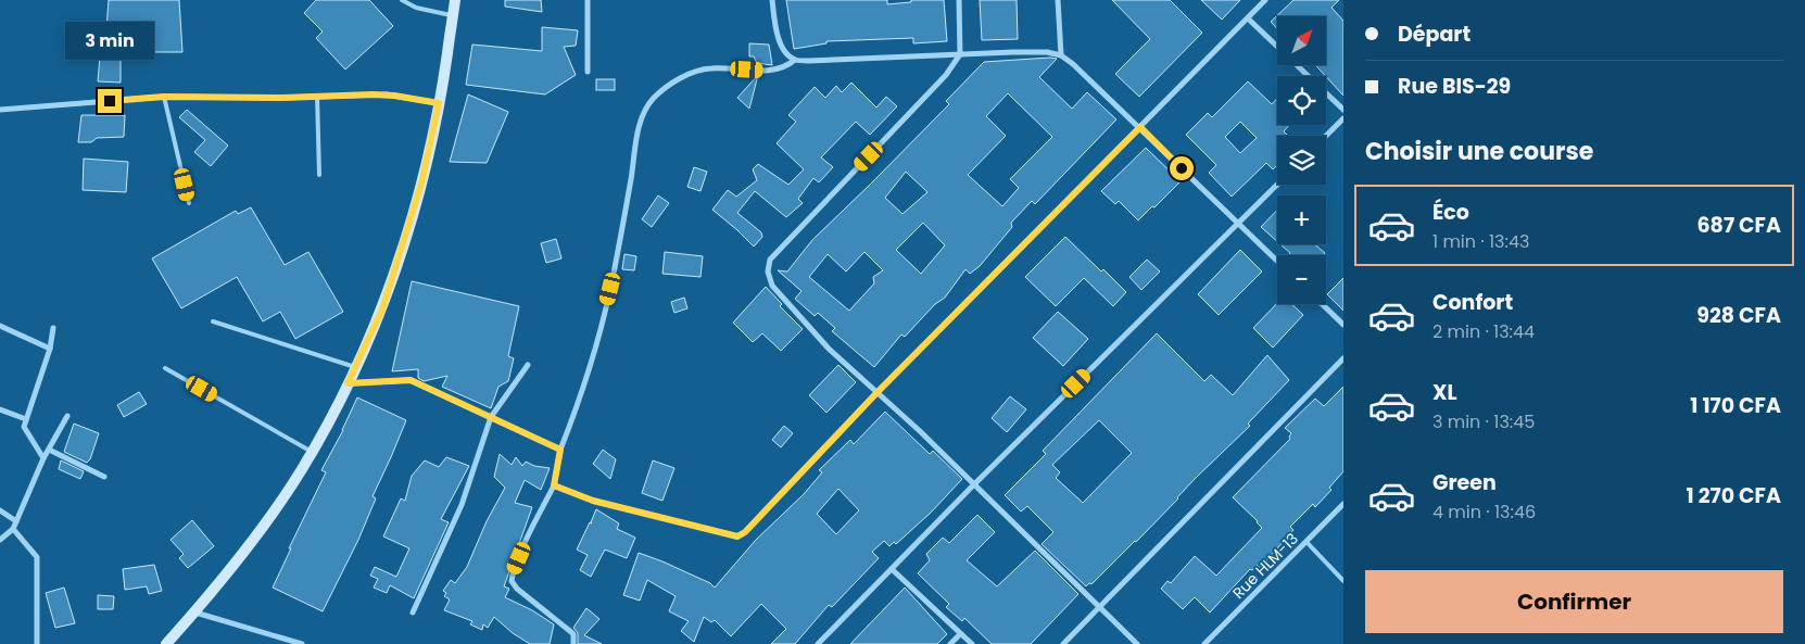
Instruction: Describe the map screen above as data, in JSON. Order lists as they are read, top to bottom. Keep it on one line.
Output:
{"streets":{"street":["Rue HLM-13"]},"north":"top right","page":{"banner":["Départ","Rue BIS-29"],"map_buttons":["+","−"],"bubble":"3 min","heading":"Choisir une course","list":[{"name":"Éco","note":"1 min · 13:43","value":"687 CFA"},{"name":"Confort","note":"2 min · 13:44","value":"928 CFA"},{"name":"XL","note":"3 min · 13:45","value":"1 170 CFA"},{"name":"Green","note":"4 min · 13:46","value":"1 270 CFA"}],"buttons":"Confirmer"}}
